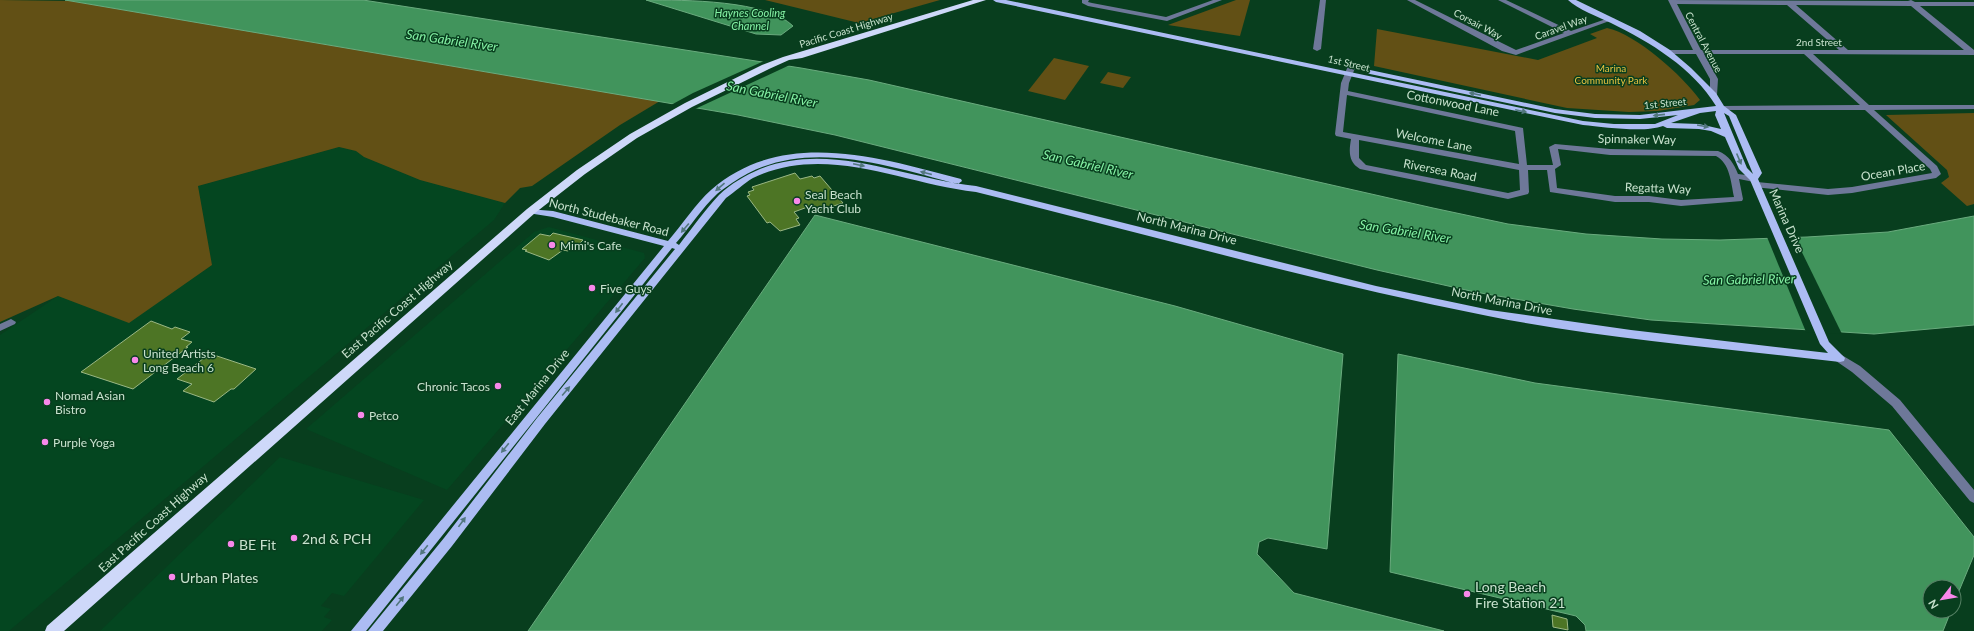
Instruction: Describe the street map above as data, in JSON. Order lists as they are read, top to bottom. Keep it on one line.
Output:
{"streets":{"highway":["Pacific Coast Highway","East Pacific Coast Highway"],"main road":["1st Street","North Studebaker Road","Marina Drive","North Marina Drive","East Marina Drive"],"street":["Corsair Way","Caravel Way","Central Avenue","2nd Street","Cottonwood Lane","Spinnaker Way","Welcome Lane","Riversea Road","Ocean Place","Regatta Way"]},"crossings":[["Corsair Way","Caravel Way"],["Caravel Way","Marina Drive"],["Pacific Coast Highway","East Pacific Coast Highway"],["Central Avenue","2nd Street"],["Central Avenue","Marina Drive"],["2nd Street","Marina Drive"],["1st Street","Ocean Place"],["1st Street","Marina Drive"],["Cottonwood Lane","Welcome Lane"],["Cottonwood Lane","Riversea Road"],["Spinnaker Way","Welcome Lane"],["Spinnaker Way","Regatta Way"],["Welcome Lane","Riversea Road"],["Welcome Lane","Regatta Way"],["Ocean Place","Marina Drive"],["North Studebaker Road","East Pacific Coast Highway"],["North Studebaker Road","East Marina Drive"],["Marina Drive","North Marina Drive"],["North Marina Drive","East Marina Drive"]],"water":["Haynes Cooling Channel","San Gabriel River"],"parks":["Marina Community Park"],"places":["Seal Beach Yacht Club","Mimi's Cafe","Five Guys","United Artists Long Beach 6","Chronic Tacos","Nomad Asian Bistro","Petco","Purple Yoga","2nd & PCH","BE Fit","Urban Plates","Long Beach Fire Station 21"],"north":"bottom left"}
